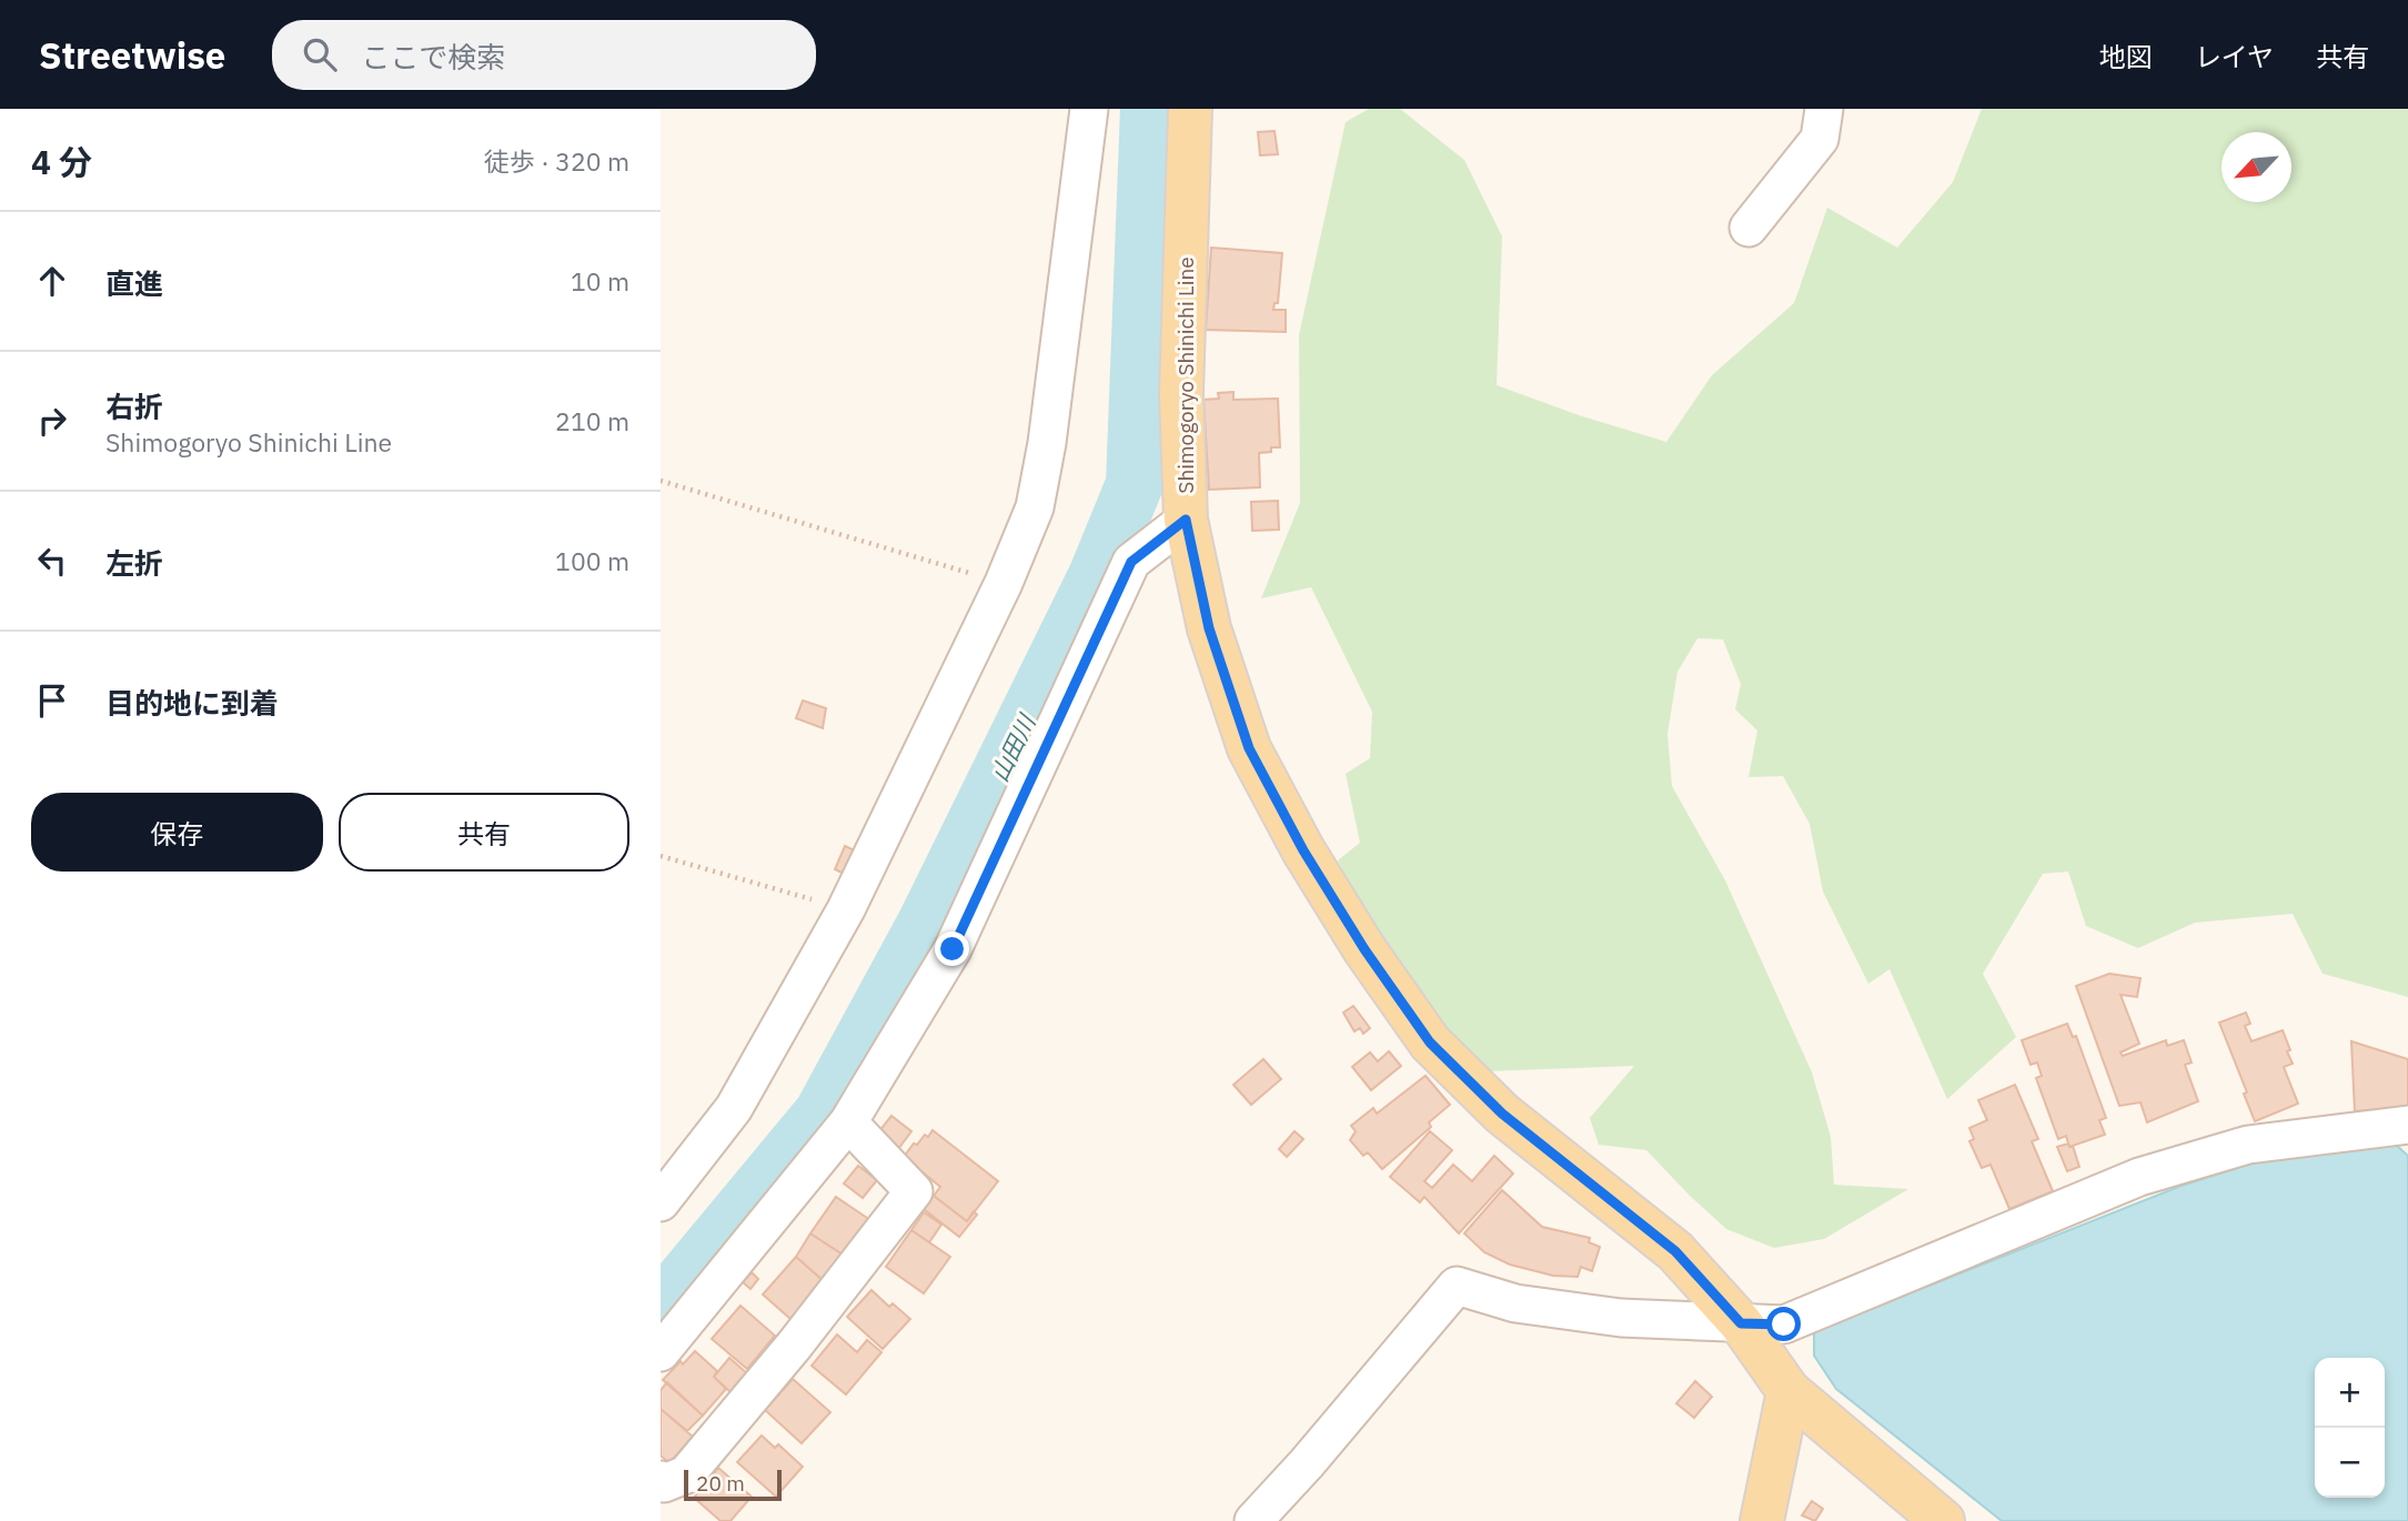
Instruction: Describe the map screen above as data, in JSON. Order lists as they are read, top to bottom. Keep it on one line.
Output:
{"streets":{"main road":["Shimogoryo Shinichi Line"]},"water":["山田川"],"scale_bar":"20 m","north":"bottom left","page":{"header":"Streetwise","search":"ここで検索","nav":["地図","レイヤ","共有"],"heading":["4 分","徒歩 · 320 m"],"list":[["直進","10 m"],["右折","Shimogoryo Shinichi Line","210 m"],["左折","100 m"],"目的地に到着"],"buttons":["保存","共有"],"map_buttons":["+","−"],"scale":"20 m"}}
